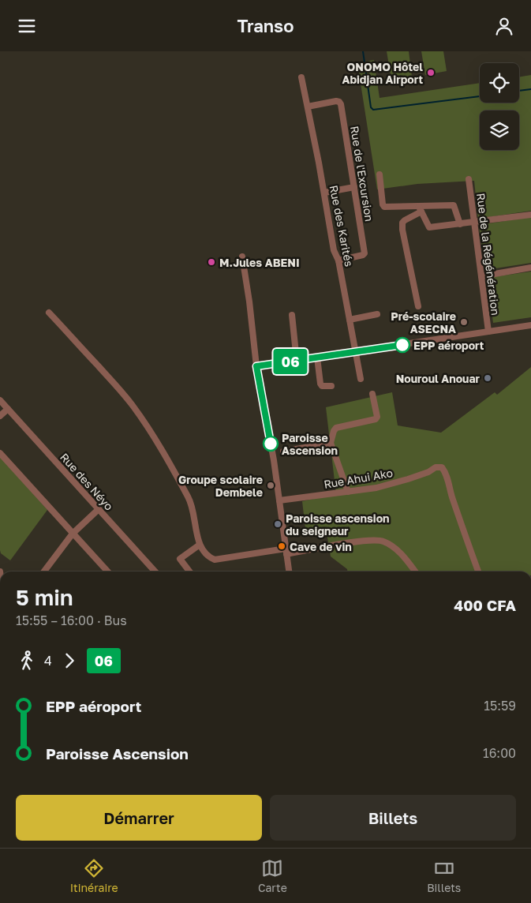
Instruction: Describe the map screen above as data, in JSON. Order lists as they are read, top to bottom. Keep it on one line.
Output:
{"streets":{"street":["Rue de l'Excursion","Rue des Karités","Rue de la Régénération","Rue Ahui Ako","Rue des Néyo"]},"crossings":[["Rue de l'Excursion","Rue des Karités"]],"places":["ONOMO Hôtel Abidjan Airport","M.Jules ABENI","Pré-scolaire ASECNA","EPP aéroport","Nouroul Anouar","Paroisse Ascension","Groupe scolaire Dembele","Paroisse ascension du seigneur","Cave de vin"],"lines":["bus line 06"],"page":{"header":"Transo","on_map":"06","heading":["5 min","15:55 – 16:00 · Bus","400 CFA"],"legs":["4","06"],"list":[{"name":"EPP aéroport","value":"15:59"},{"name":"Paroisse Ascension","value":"16:00"}],"buttons":["Démarrer","Billets"],"tabs":["Itinéraire","Carte","Billets"]}}
